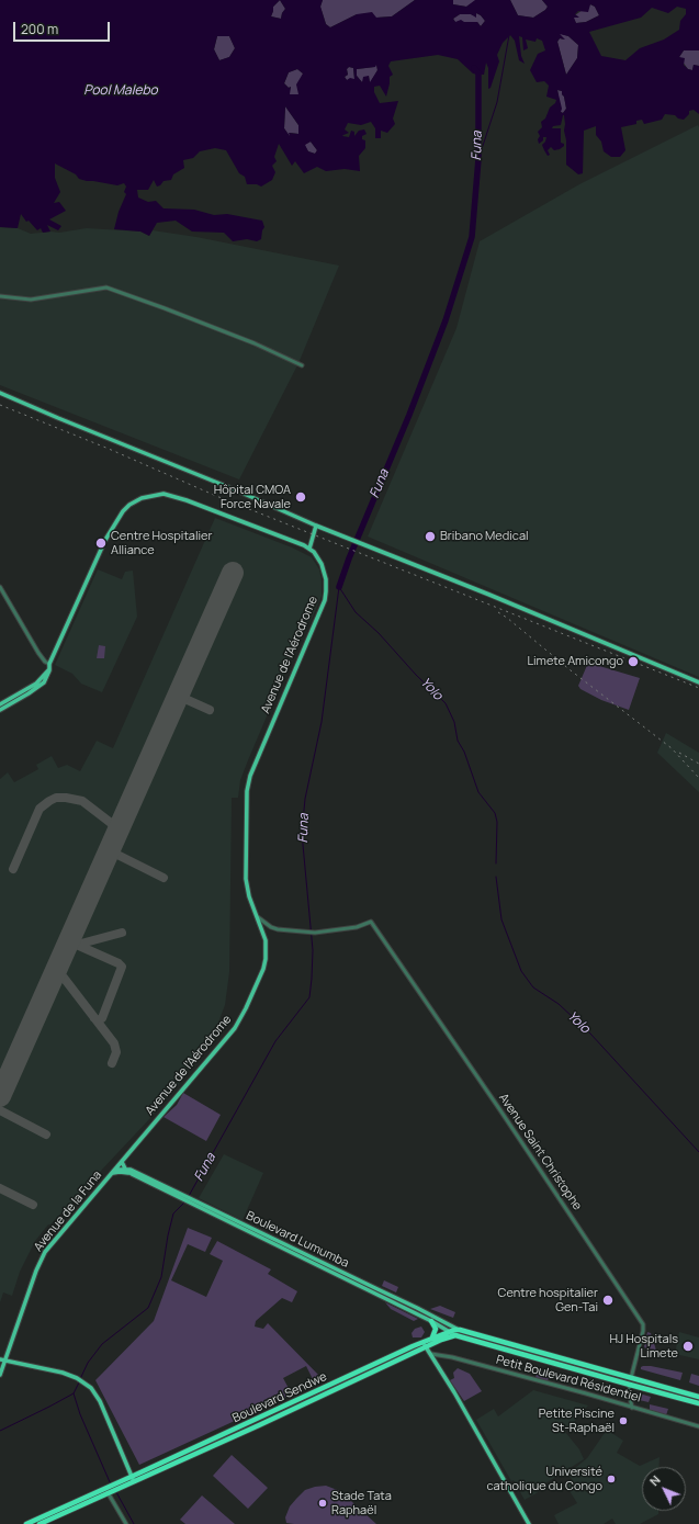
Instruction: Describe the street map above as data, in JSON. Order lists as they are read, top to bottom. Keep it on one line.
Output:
{"streets":{"highway":["Boulevard Lumumba","Boulevard Sendwe"],"main road":["Avenue de l’Aérodrome","Avenue de la Funa"],"street":["Avenue Saint Christophe","Petit Boulevard Résidentiel"]},"crossings":[["Avenue de l’Aérodrome","Avenue Saint Christophe"],["Avenue de l’Aérodrome","Avenue de la Funa"],["Avenue Saint Christophe","Boulevard Lumumba"],["Avenue Saint Christophe","Petit Boulevard Résidentiel"],["Boulevard Lumumba","Boulevard Sendwe"]],"water":["Pool Malebo","Funa","Yolo"],"places":["Hôpital CMOA Force Navale","Bribano Medical","Centre Hospitalier Alliance","Limete Amicongo","Centre hospitalier Gen-Tai","HJ Hospitals Limete","Petite Piscine St-Raphaël","Université catholique du Congo","Stade Tata Raphaël"],"scale_bar":"200 m","north":"top left"}
